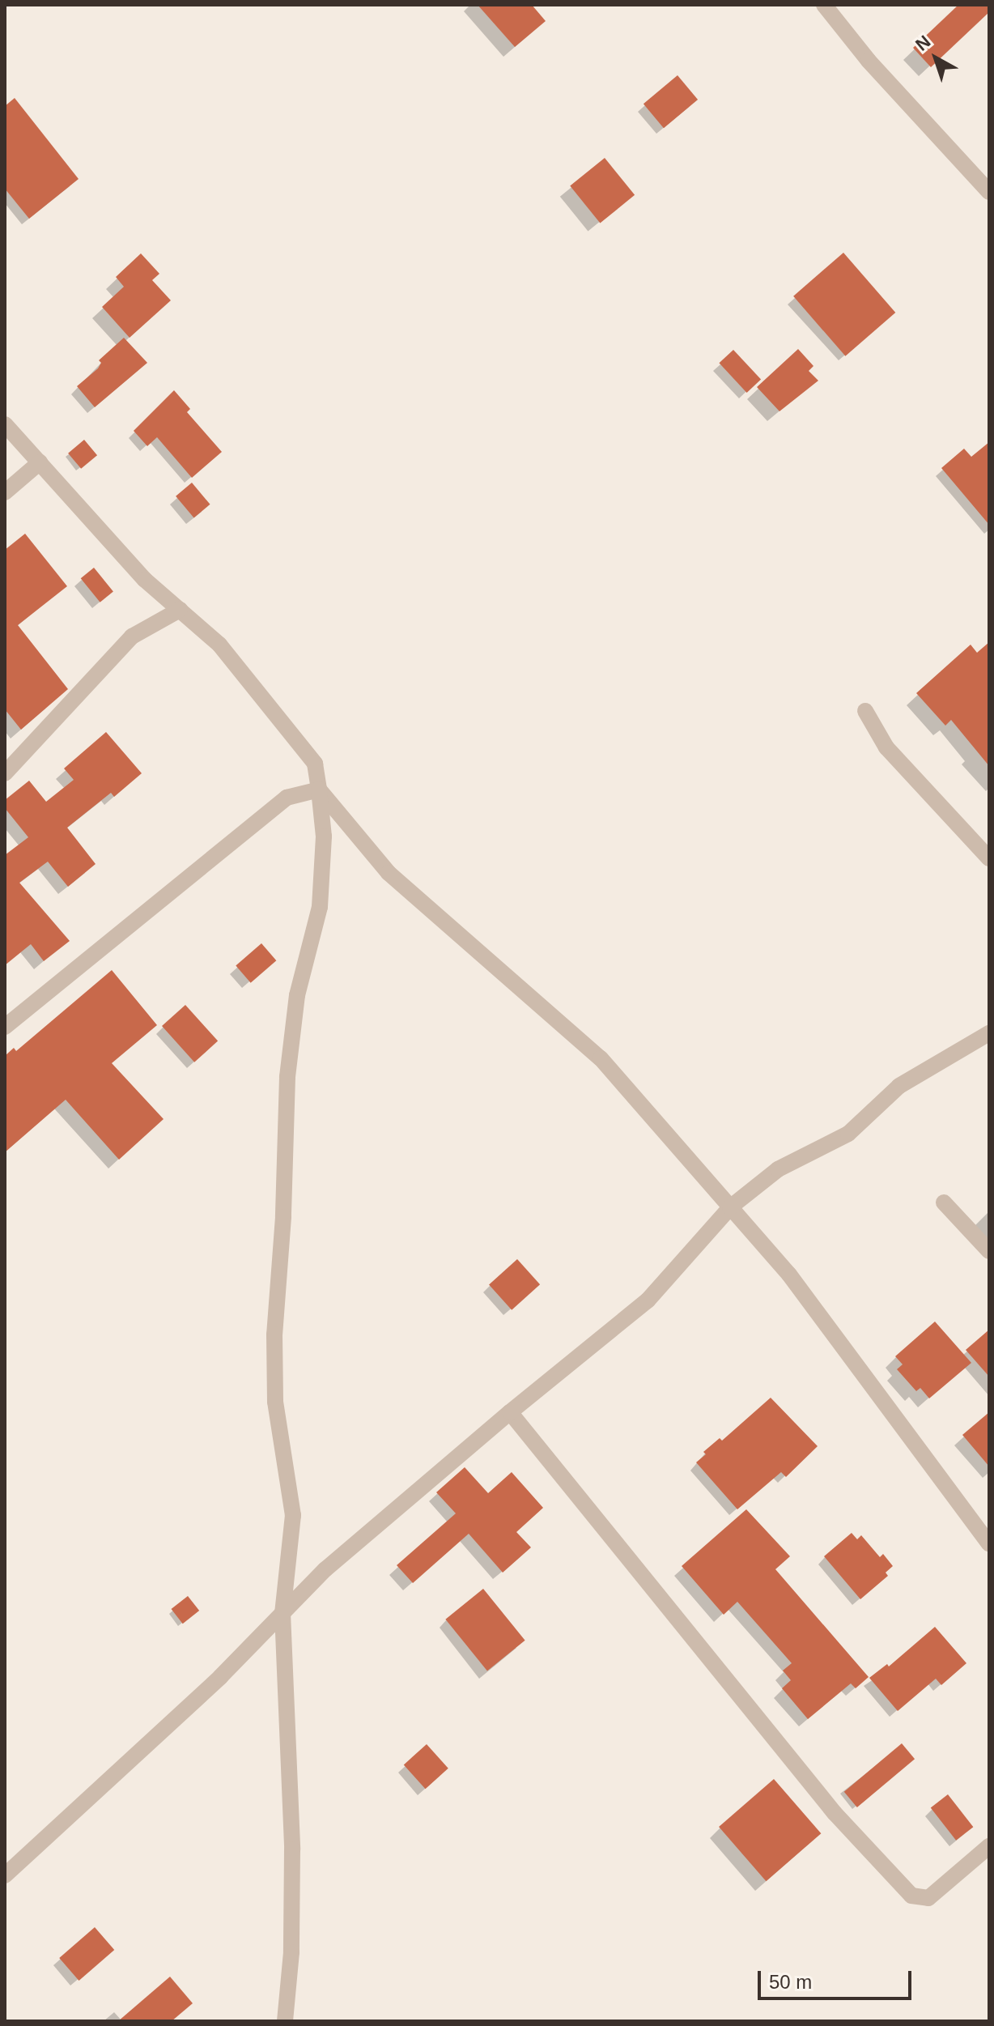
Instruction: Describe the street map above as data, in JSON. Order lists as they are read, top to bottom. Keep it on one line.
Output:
{"scale_bar":"50 m","north":"top left"}
